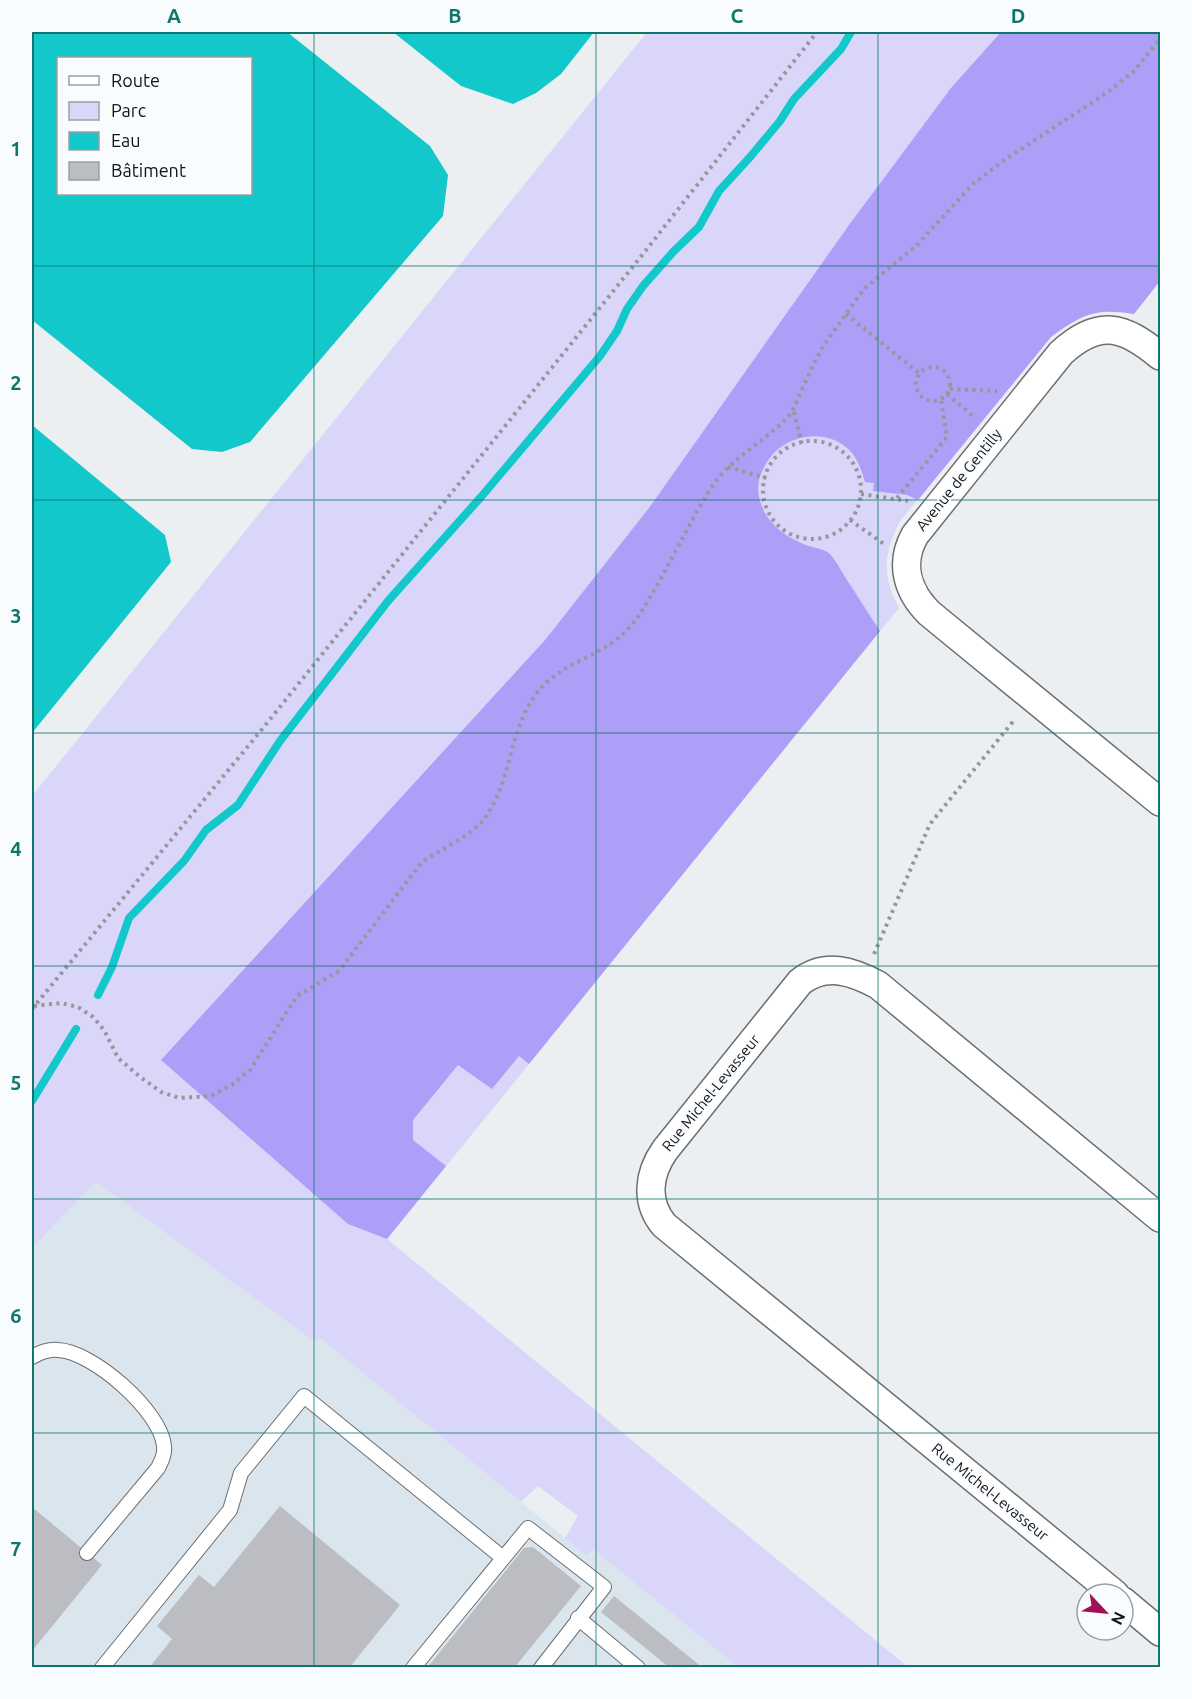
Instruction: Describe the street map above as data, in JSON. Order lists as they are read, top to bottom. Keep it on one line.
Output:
{"streets":{"street":["Avenue de Gentilly","Rue Michel-Levasseur"]},"legend":["Route","Parc","Eau","Bâtiment"],"north":"bottom right","grid":{"columns":["A","B","C","D"],"rows":["1","2","3","4","5","6","7"]}}
